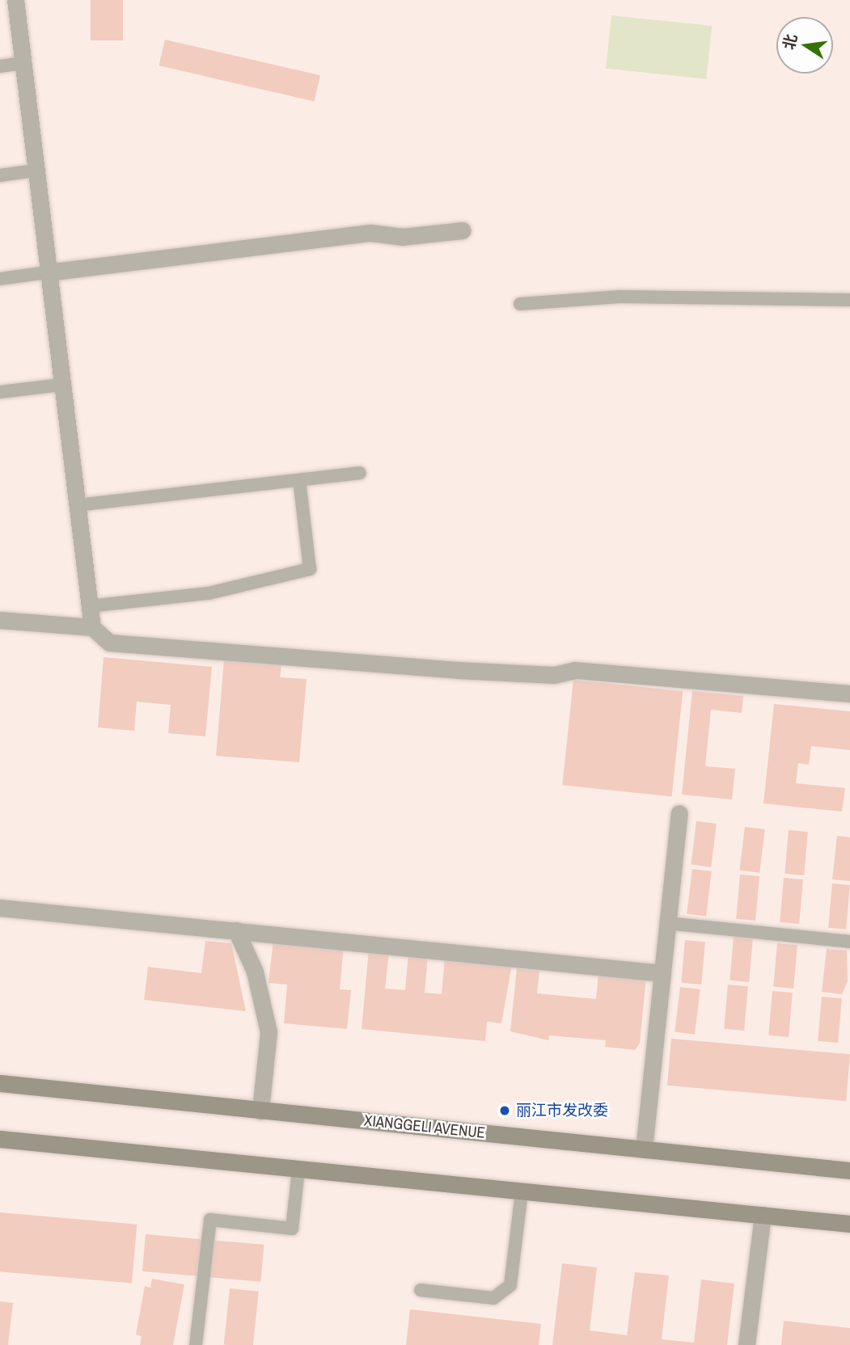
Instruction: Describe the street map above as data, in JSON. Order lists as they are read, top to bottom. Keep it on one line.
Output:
{"streets":{"main road":["XIANGGELI AVENUE"]},"places":["丽江市发改委"],"north":"left"}
